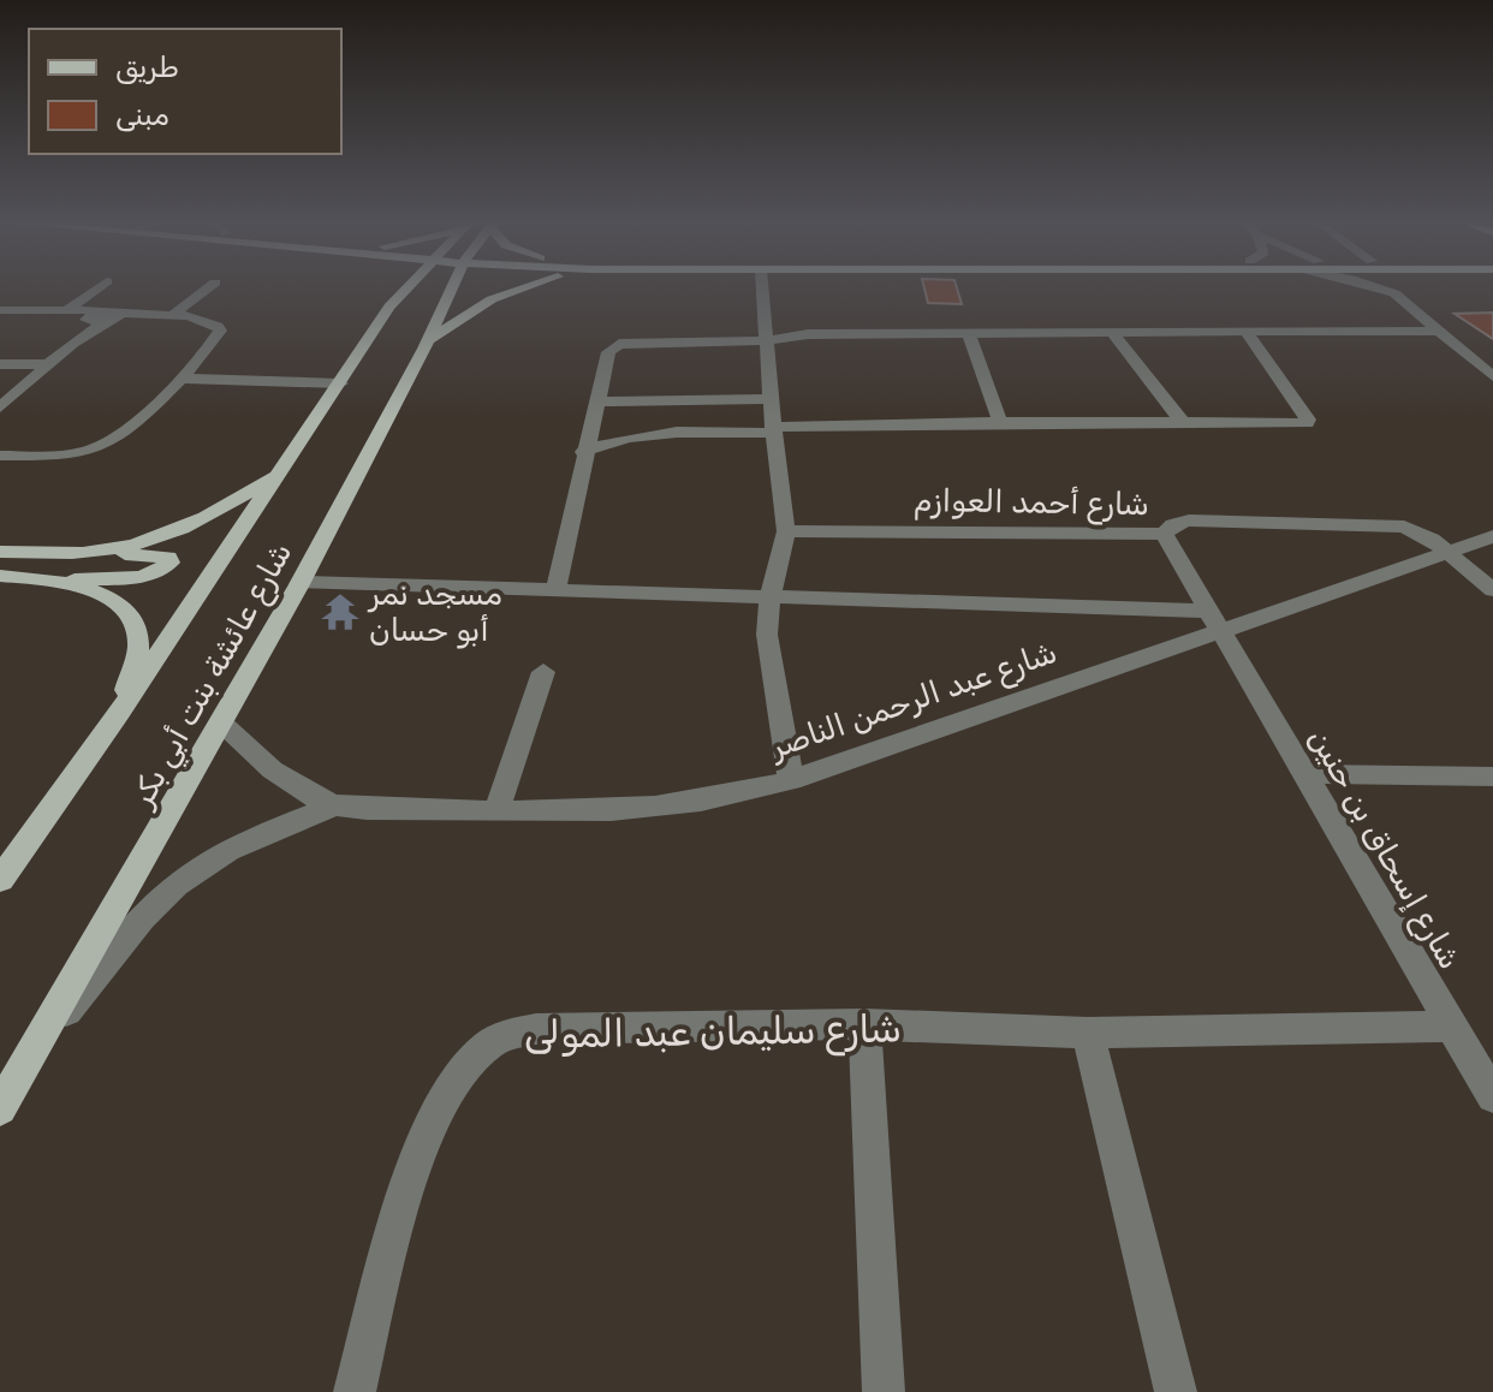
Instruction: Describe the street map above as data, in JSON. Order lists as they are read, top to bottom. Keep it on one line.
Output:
{"streets":{"main road":["شارع عائشة بنت أبي بكر"],"street":["شارع أحمد العوازم","شارع عبد الرحمن الناصر","شارع إسحاق بن حنين","شارع سليمان عبد المولى"]},"crossings":[["شارع أحمد العوازم","شارع عبد الرحمن الناصر"],["شارع أحمد العوازم","شارع إسحاق بن حنين"],["شارع عائشة بنت أبي بكر","شارع عبد الرحمن الناصر"],["شارع عبد الرحمن الناصر","شارع إسحاق بن حنين"],["شارع إسحاق بن حنين","شارع سليمان عبد المولى"]],"places":{"temple":["مسجد نمر أبو حسان"]},"legend":["طريق","مبنى"]}
